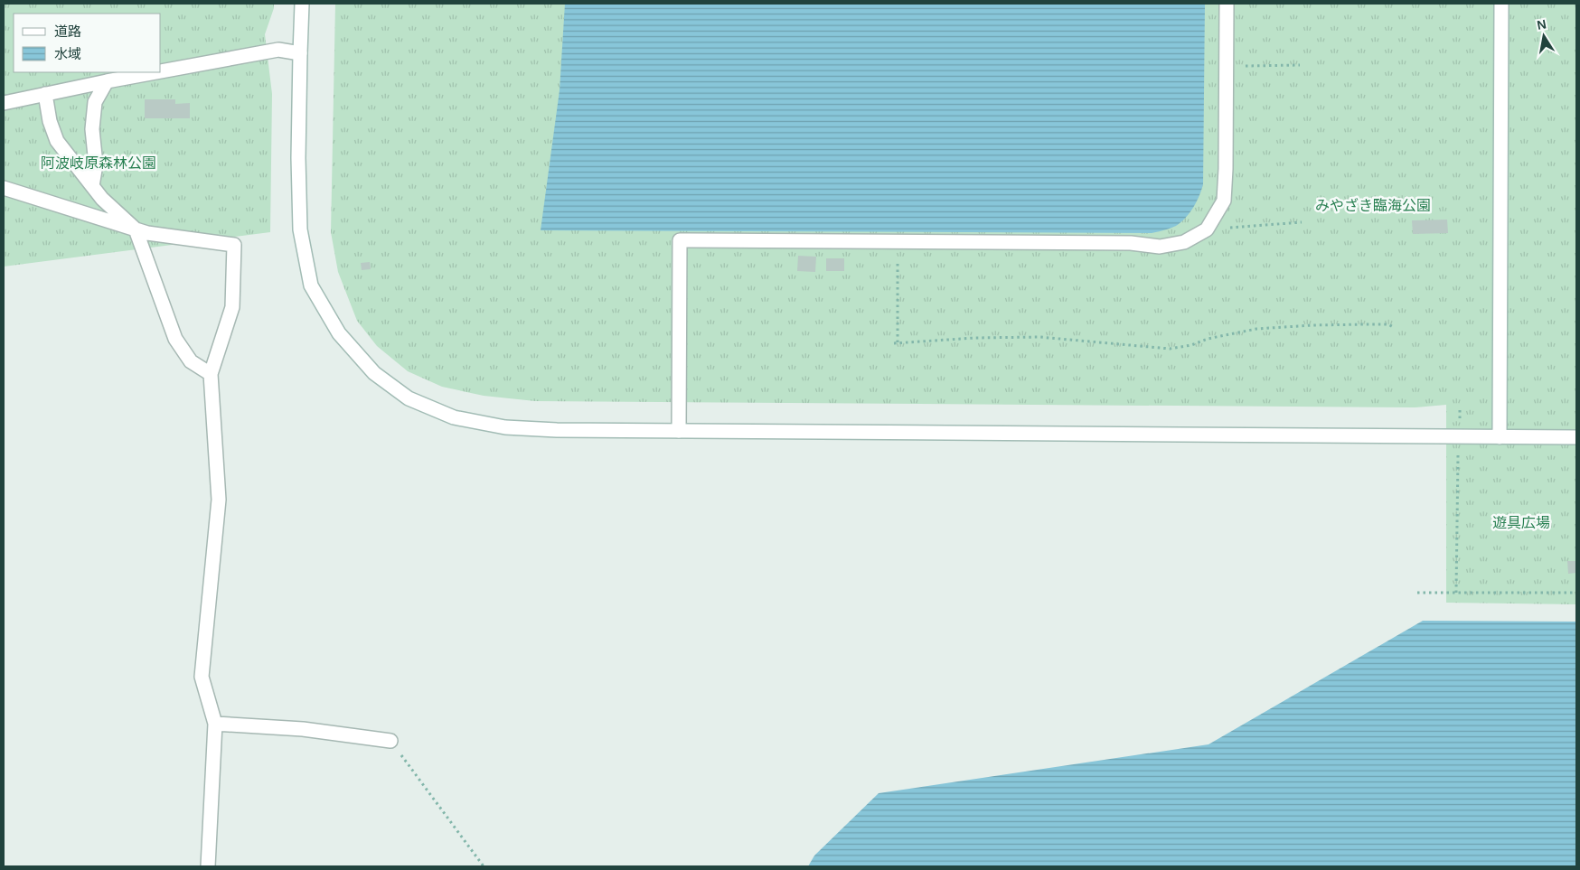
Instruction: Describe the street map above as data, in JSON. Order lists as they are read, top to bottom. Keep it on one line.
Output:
{"parks":["阿波岐原森林公園","みやざき臨海公園","遊具広場"],"legend":["道路","水域"],"north":"top"}
